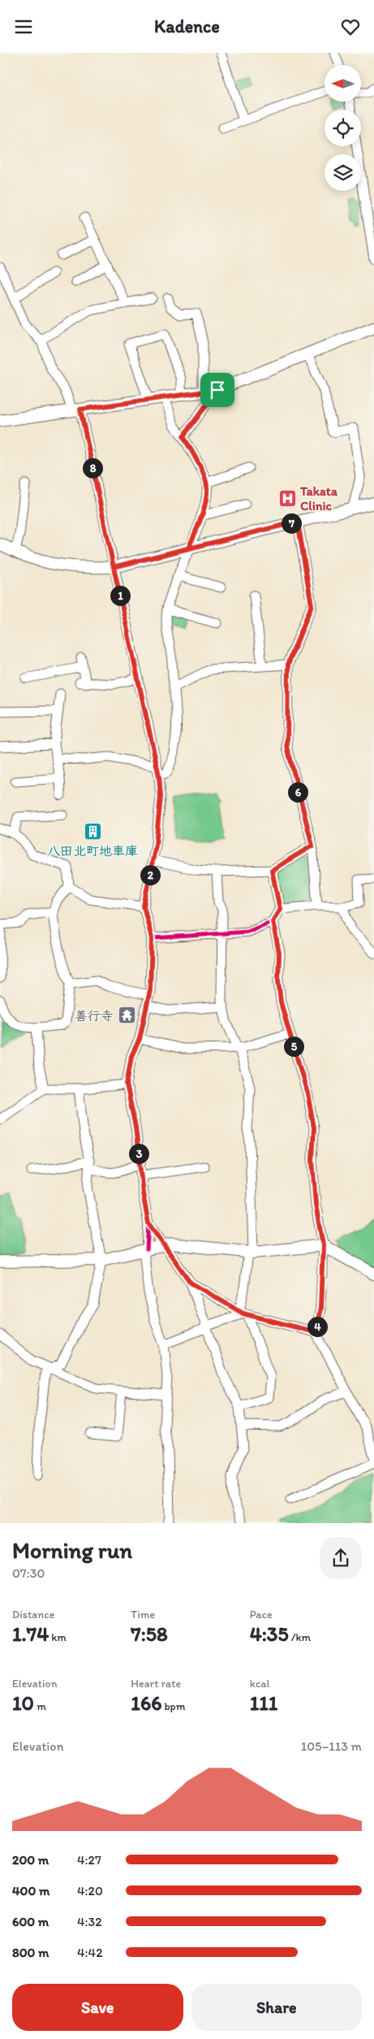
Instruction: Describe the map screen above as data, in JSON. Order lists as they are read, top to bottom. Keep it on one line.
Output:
{"places":{"hospital":["Takata Clinic"],"building":["八田北町地車庫"],"temple":["善行寺"]},"north":"left","page":{"header":"Kadence","pins":["8","7","1","6","2","5","3","4"],"heading":["Morning run","07:30"],"stats":[["Distance","1.74 km"],["Time","7:58"],["Pace","4:35 /km"],["Elevation","10 m"],["Heart rate","166 bpm"],["kcal","111"]],"chart":["Elevation","105–113 m"],"list":[{"name":"200 m","note":"4:27"},{"name":"400 m","note":"4:20"},{"name":"600 m","note":"4:32"},{"name":"800 m","note":"4:42"}],"buttons":["Save","Share"]}}
